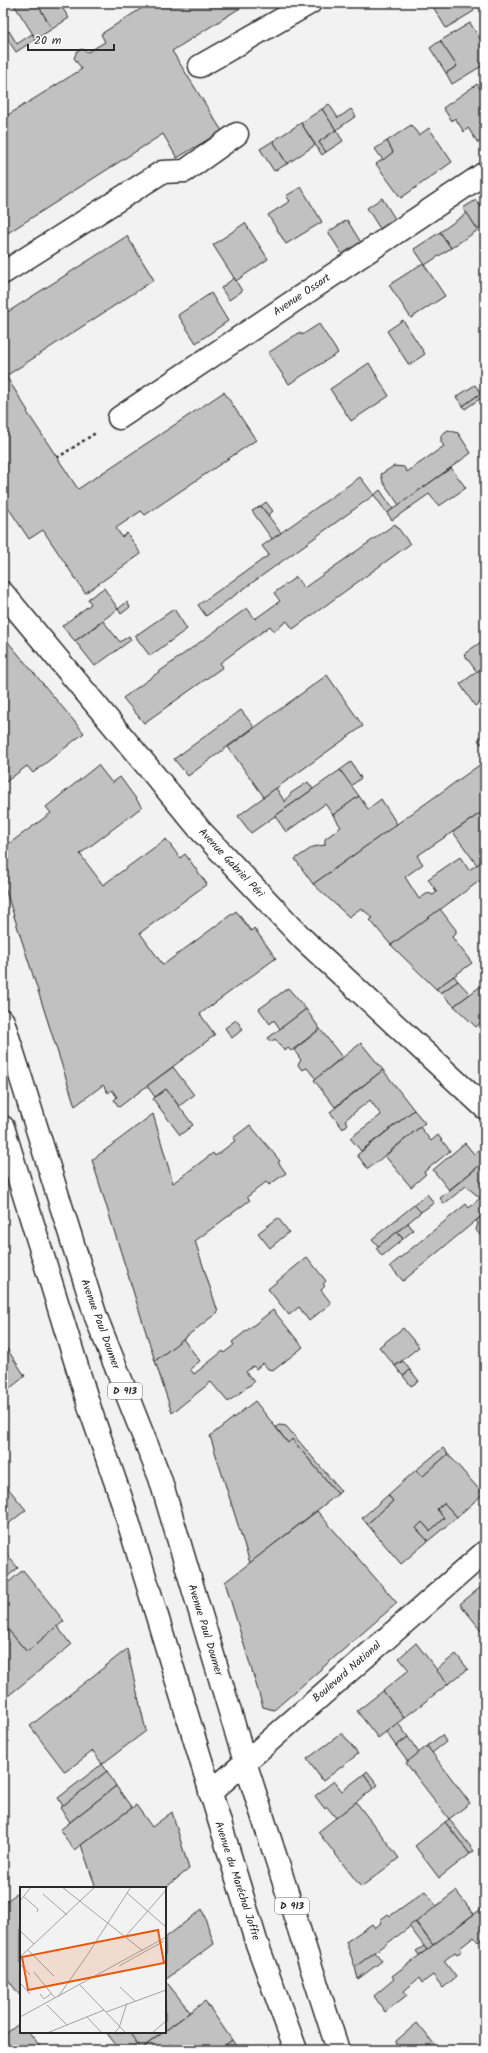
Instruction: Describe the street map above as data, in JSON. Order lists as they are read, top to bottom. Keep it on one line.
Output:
{"streets":{"main road":["Avenue Ossart","Avenue Gabriel Péri","Avenue Paul Doumer","D 913","Boulevard National","Avenue du Maréchal Joffre"]},"crossings":[["Avenue Paul Doumer","D 913"],["Avenue Paul Doumer","Boulevard National"],["D 913","Boulevard National"],["Boulevard National","Avenue du Maréchal Joffre"]],"scale_bar":"20 m"}
